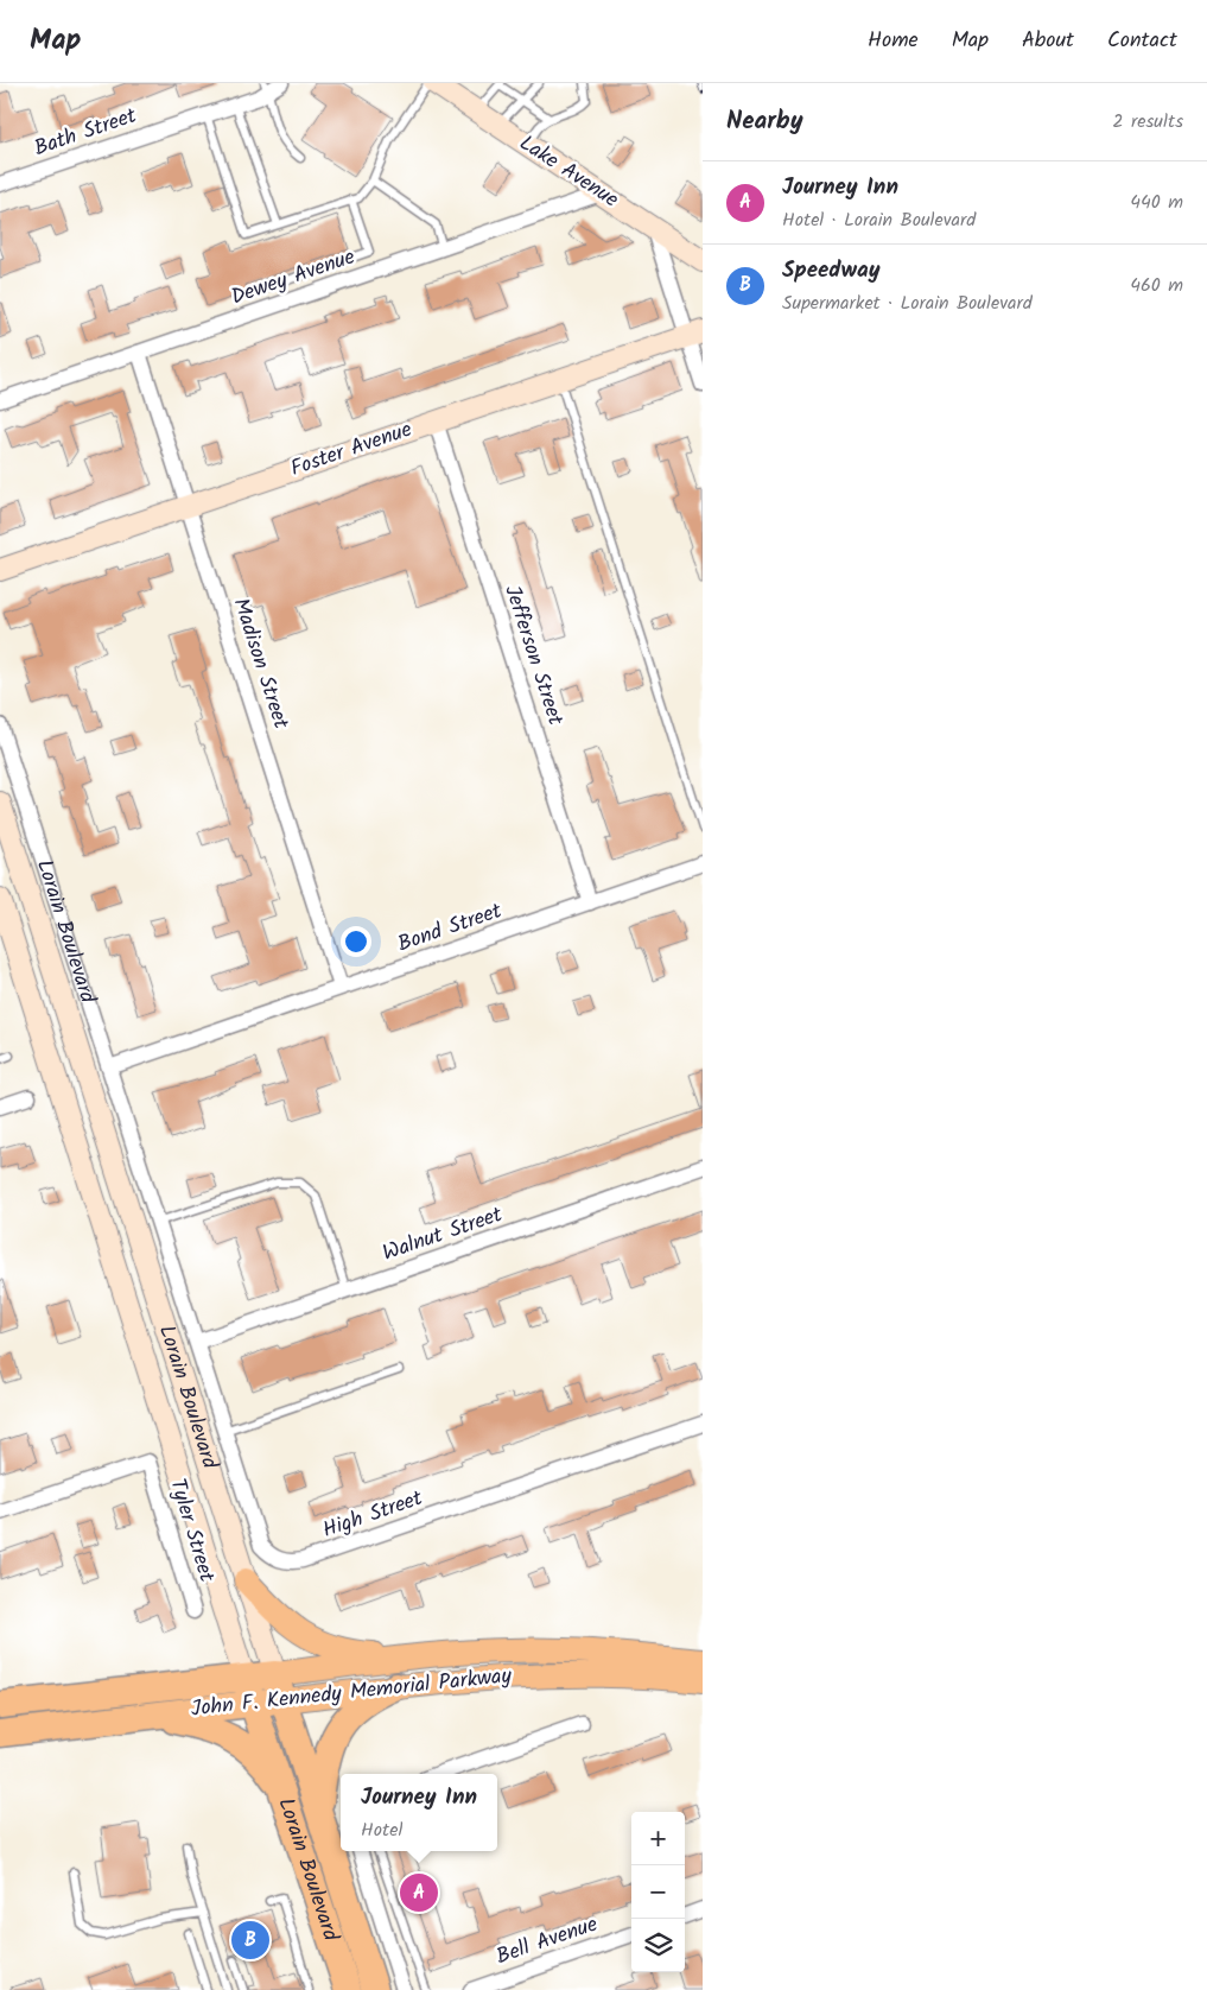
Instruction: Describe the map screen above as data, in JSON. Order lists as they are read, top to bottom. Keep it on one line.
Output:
{"streets":{"highway":["Lorain Boulevard","John F. Kennedy Memorial Parkway"],"main road":["Lake Avenue","Foster Avenue"],"street":["Bath Street","Dewey Avenue","Jefferson Street","Madison Street","Bond Street","Walnut Street","High Street","Tyler Street","Bell Avenue"]},"crossings":[["Lake Avenue","Dewey Avenue"],["Dewey Avenue","Madison Street"],["Foster Avenue","Jefferson Street"],["Foster Avenue","Madison Street"],["Jefferson Street","Bond Street"],["Madison Street","Bond Street"],["Bond Street","Lorain Boulevard"],["Lorain Boulevard","Walnut Street"],["Lorain Boulevard","High Street"],["Lorain Boulevard","John F. Kennedy Memorial Parkway"],["Walnut Street","High Street"]],"page":{"header":"Map","nav":["Home","Map","About","Contact"],"heading":["Nearby","2 results"],"list":[{"mark":"A","name":"Journey Inn","note":"Hotel · Lorain Boulevard","value":"440 m"},{"mark":"B","name":"Speedway","note":"Supermarket · Lorain Boulevard","value":"460 m"}],"popup":["Journey Inn","Hotel"],"map_buttons":["+","−"],"pins":["A","B"]}}
